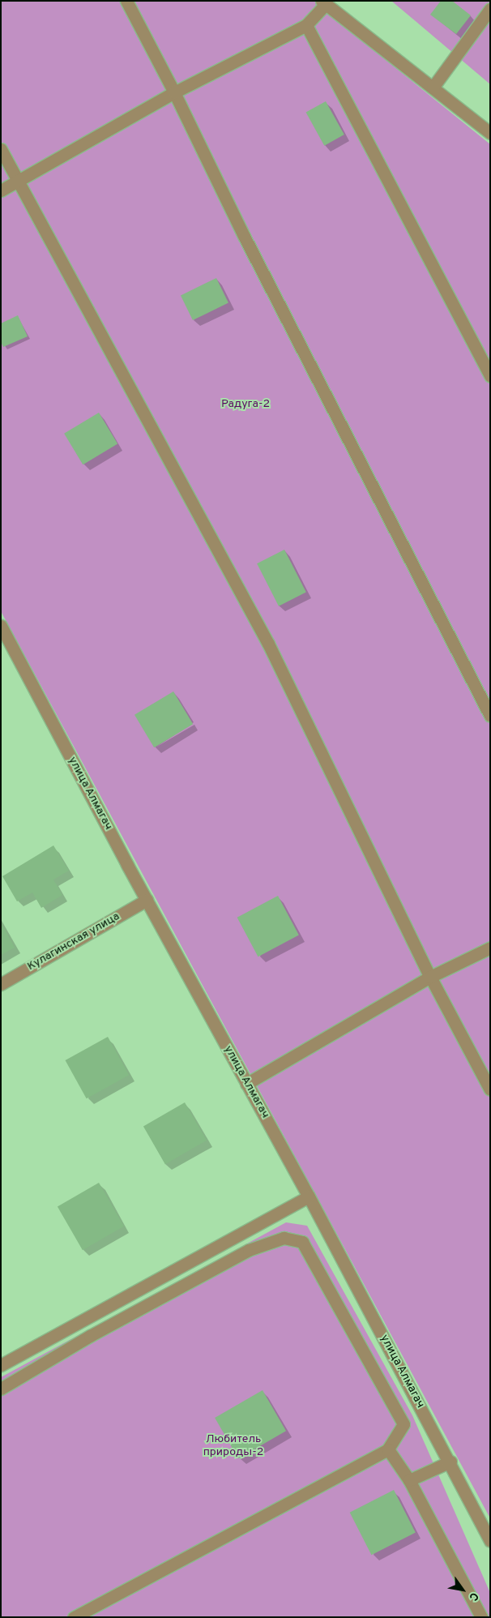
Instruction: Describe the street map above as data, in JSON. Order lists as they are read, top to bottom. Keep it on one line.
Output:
{"streets":{"street":["улица Алмагач","Кулагинская улица"]},"crossings":[["улица Алмагач","Кулагинская улица"]],"parks":["Радуга-2","Любитель природы-2"],"north":"bottom right"}
